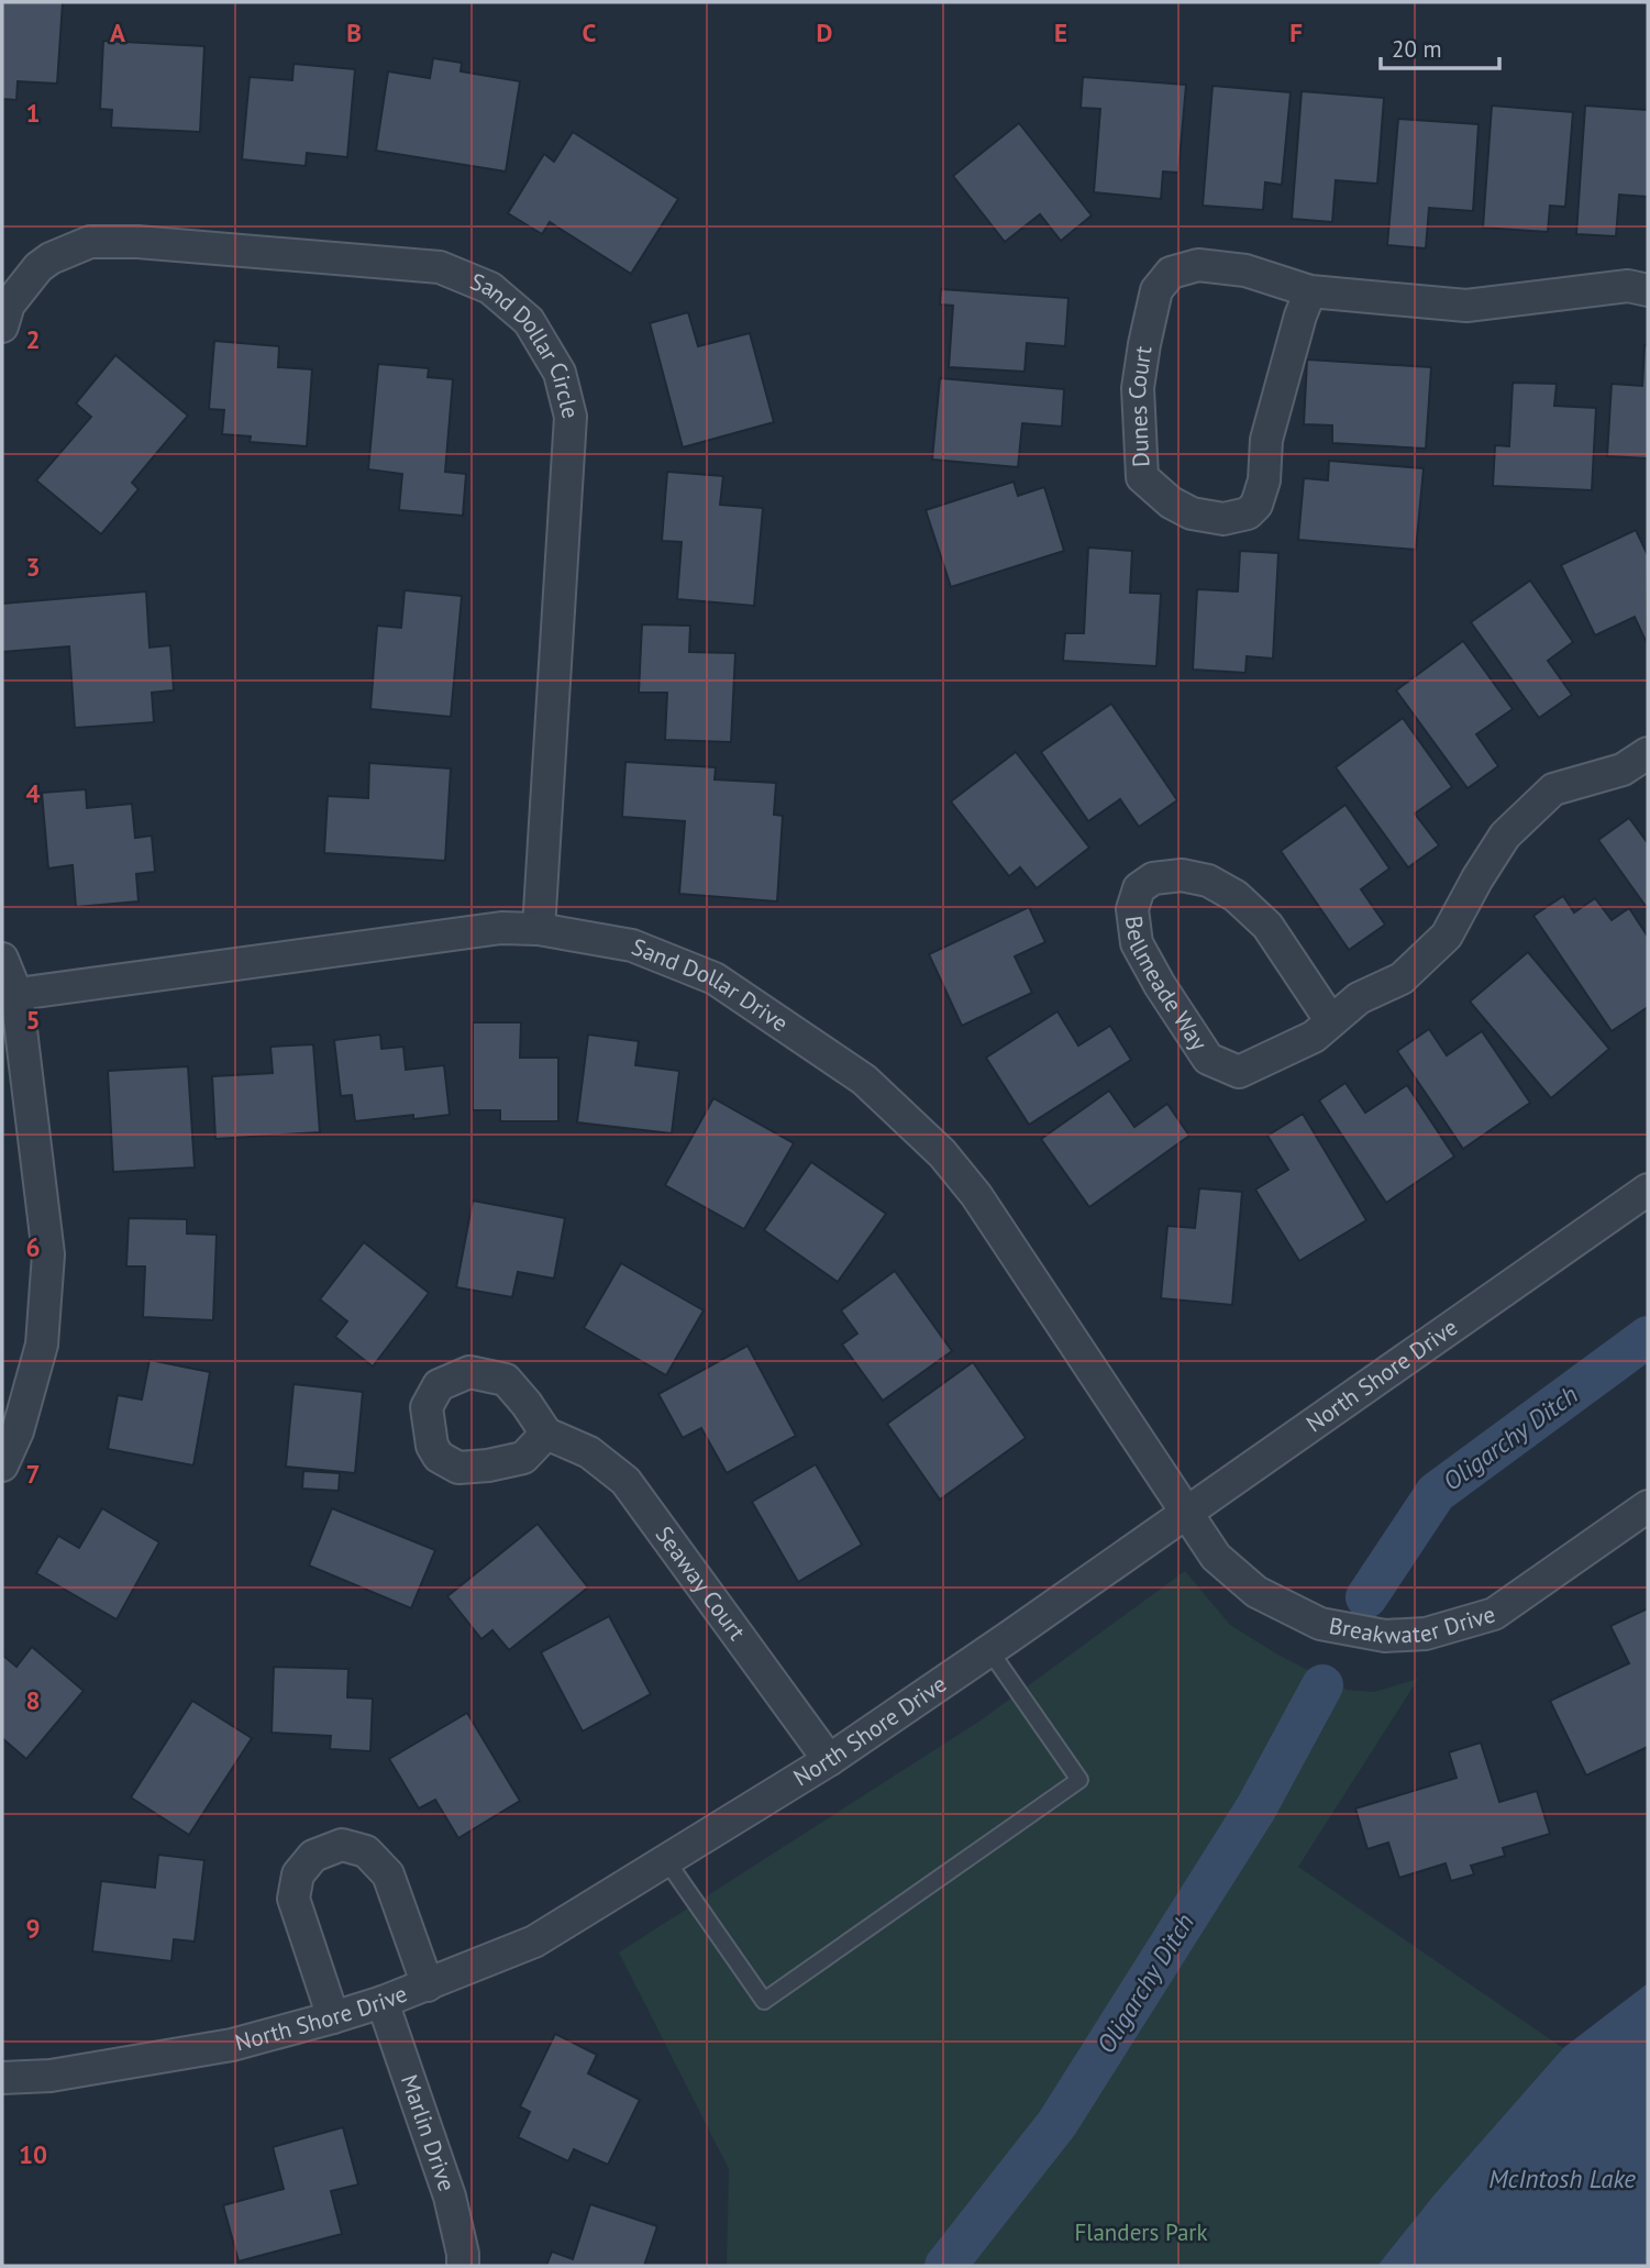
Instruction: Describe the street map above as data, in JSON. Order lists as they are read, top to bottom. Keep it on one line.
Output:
{"streets":{"street":["Sand Dollar Circle","Dunes Court","Bellmeade Way","Sand Dollar Drive","North Shore Drive","Seaway Court","Breakwater Drive","Marlin Drive"]},"crossings":[["Sand Dollar Circle","Sand Dollar Drive"],["Sand Dollar Drive","North Shore Drive"],["Sand Dollar Drive","Breakwater Drive"],["North Shore Drive","Seaway Court"],["North Shore Drive","Breakwater Drive"],["North Shore Drive","Marlin Drive"]],"water":["Oligarchy Ditch","McIntosh Lake"],"parks":["Flanders Park"],"scale_bar":"20 m","grid":{"columns":["A","B","C","D","E","F"],"rows":["1","2","3","4","5","6","7","8","9","10"]}}
